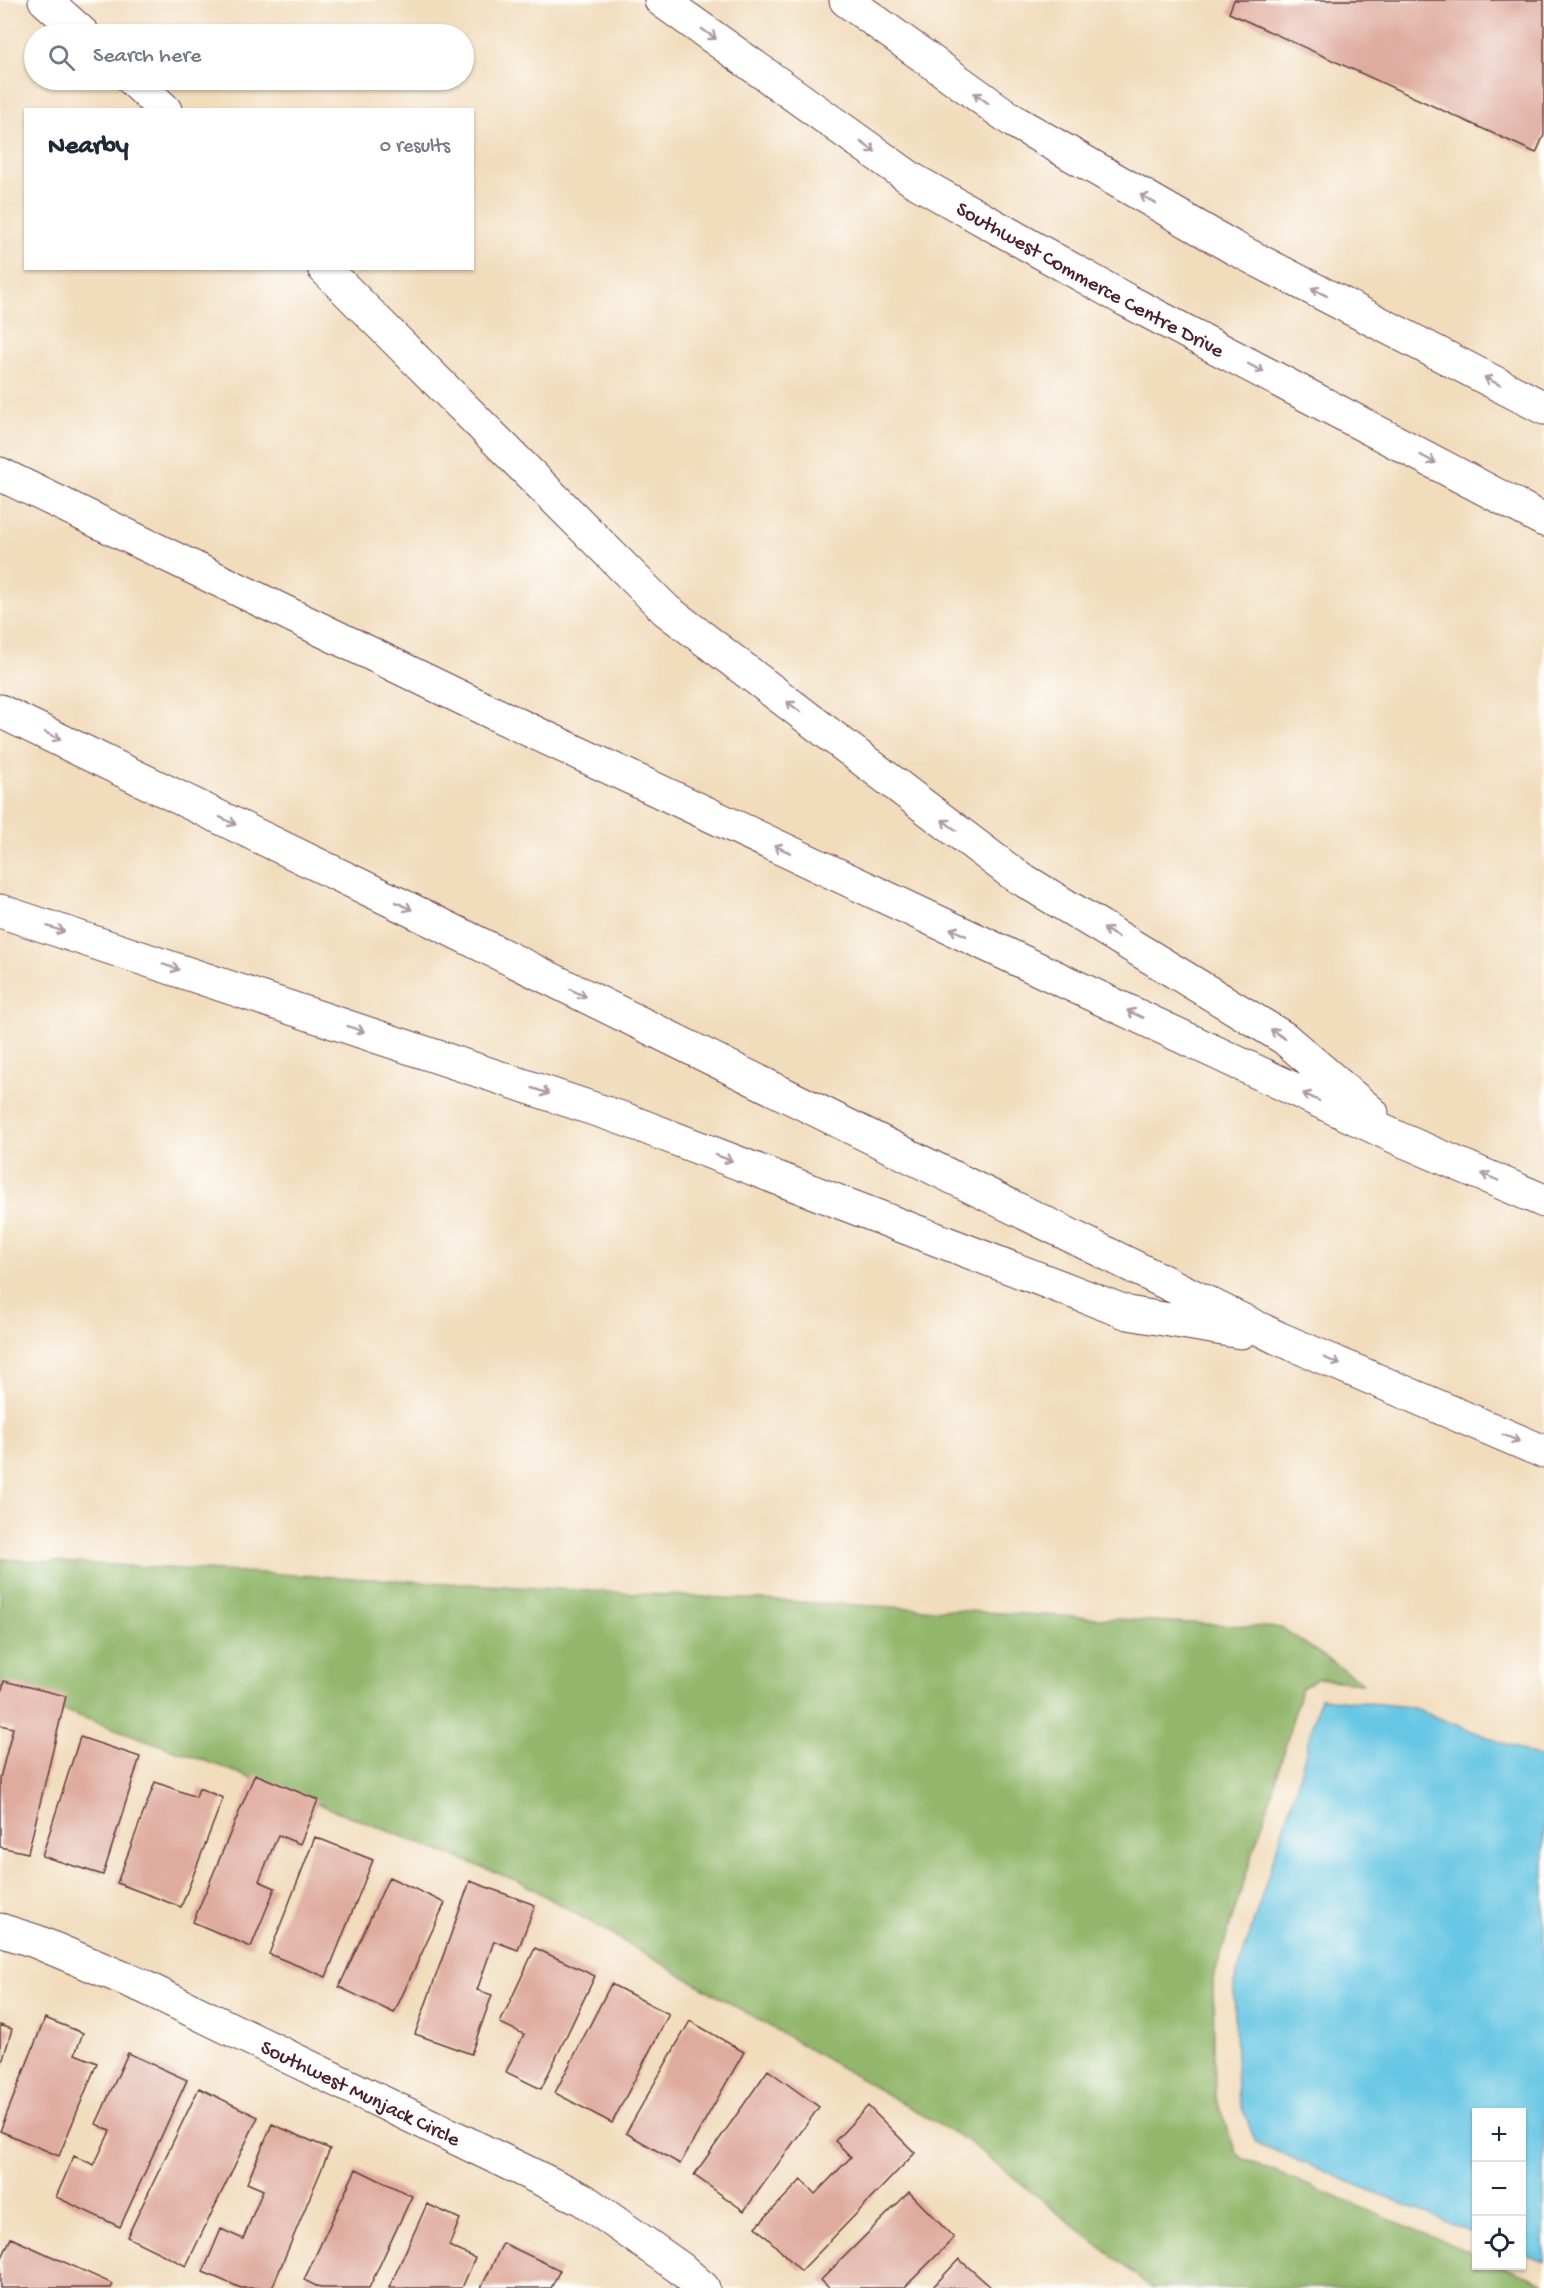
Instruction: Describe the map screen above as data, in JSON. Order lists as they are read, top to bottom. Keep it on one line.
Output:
{"streets":{"main road":["Southwest Commerce Centre Drive","Southwest Munjack Circle"]},"page":{"search":"Search here","heading":["Nearby","0 results"],"map_buttons":["+","−"]}}
